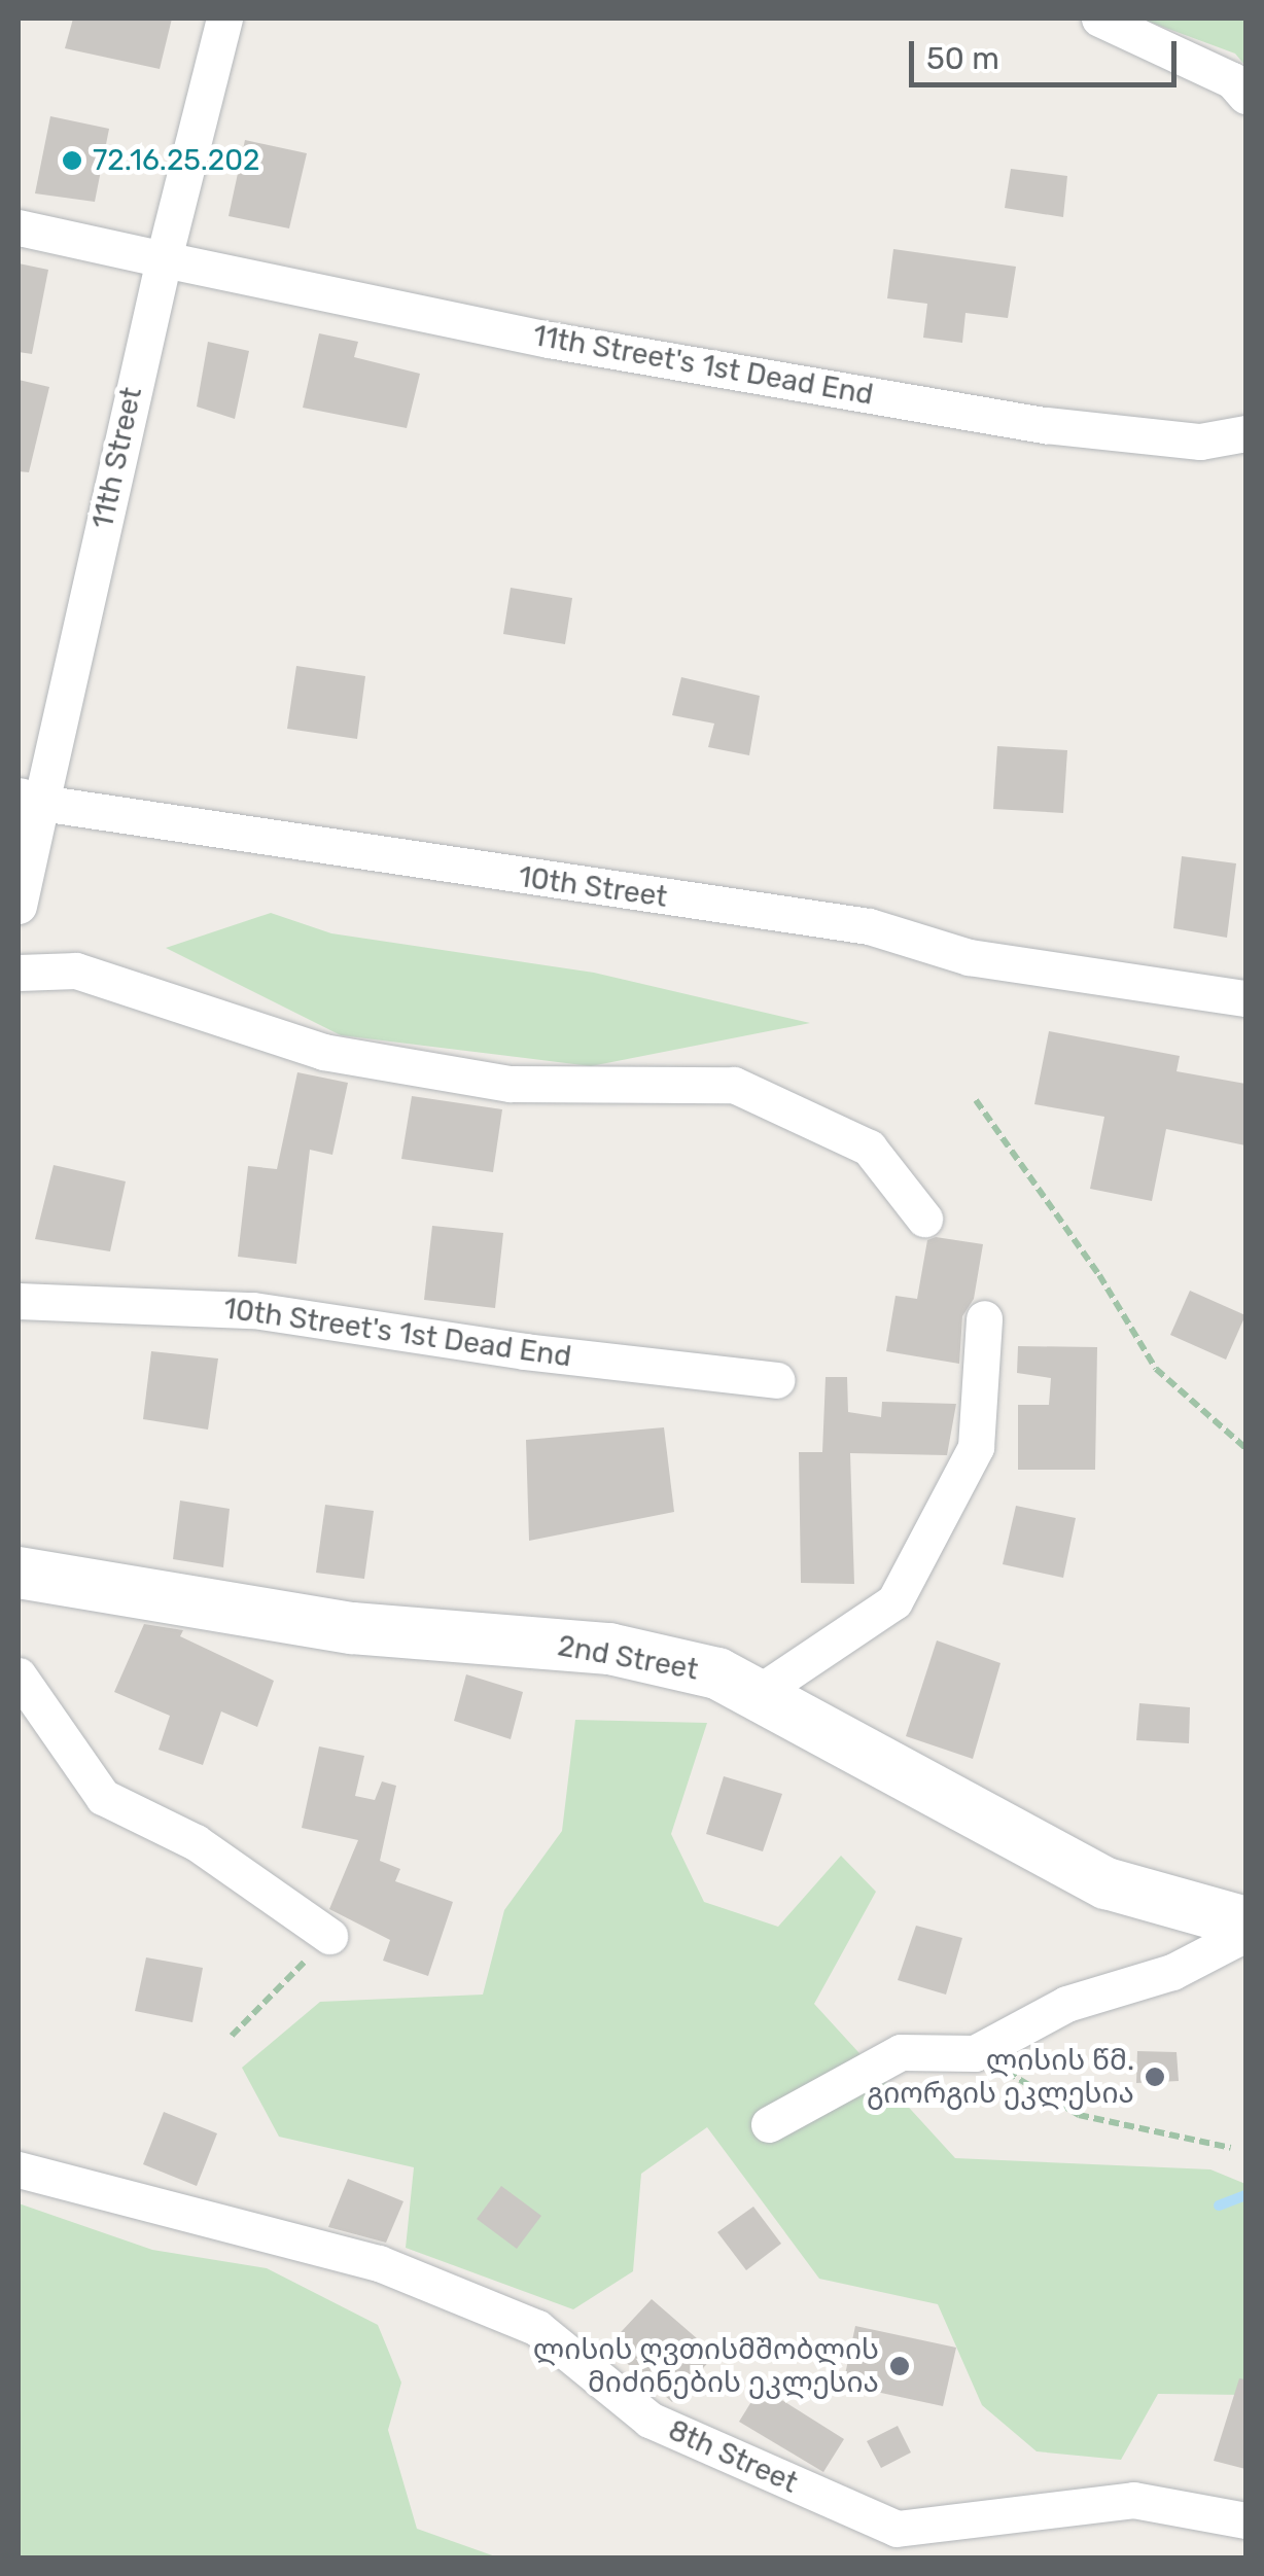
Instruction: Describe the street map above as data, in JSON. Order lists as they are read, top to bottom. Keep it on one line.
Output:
{"streets":{"main road":["2nd Street"],"street":["11th Street's 1st Dead End","11th Street","10th Street","10th Street's 1st Dead End","8th Street"]},"crossings":[["11th Street's 1st Dead End","11th Street"],["11th Street","10th Street"]],"places":["72.16.25.202","ლისის წმ. გიორგის ეკლესია","ლისის ღვთისმშობლის მიძინების ეკლესია"],"scale_bar":"50 m"}
